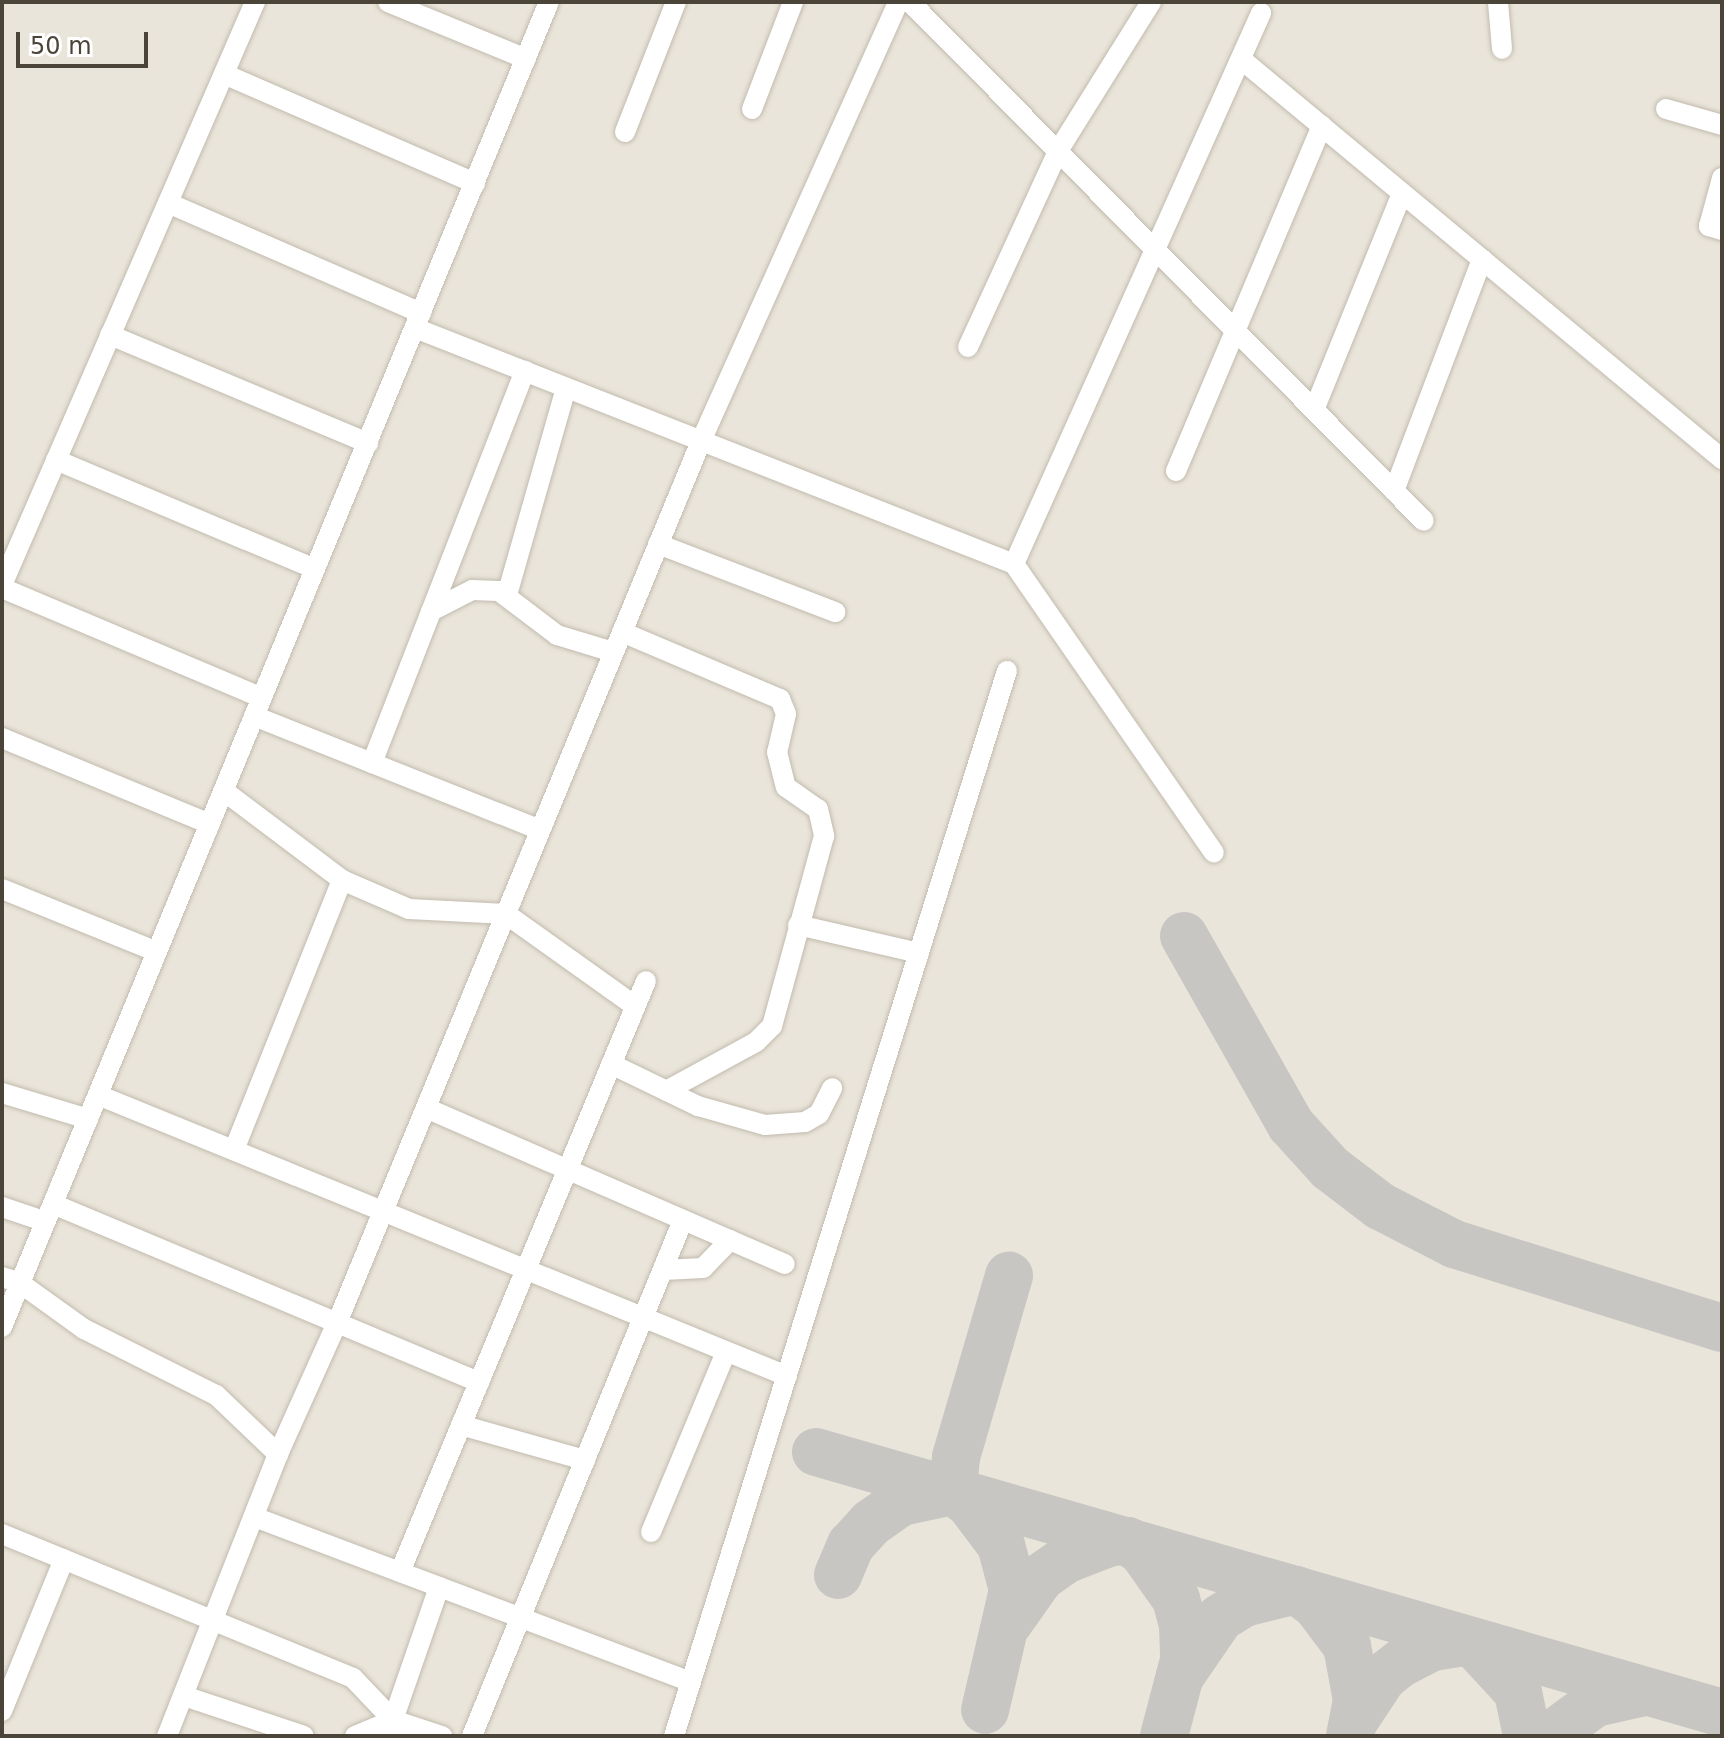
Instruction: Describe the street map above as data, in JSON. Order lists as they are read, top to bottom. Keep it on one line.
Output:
{"scale_bar":"50 m"}
